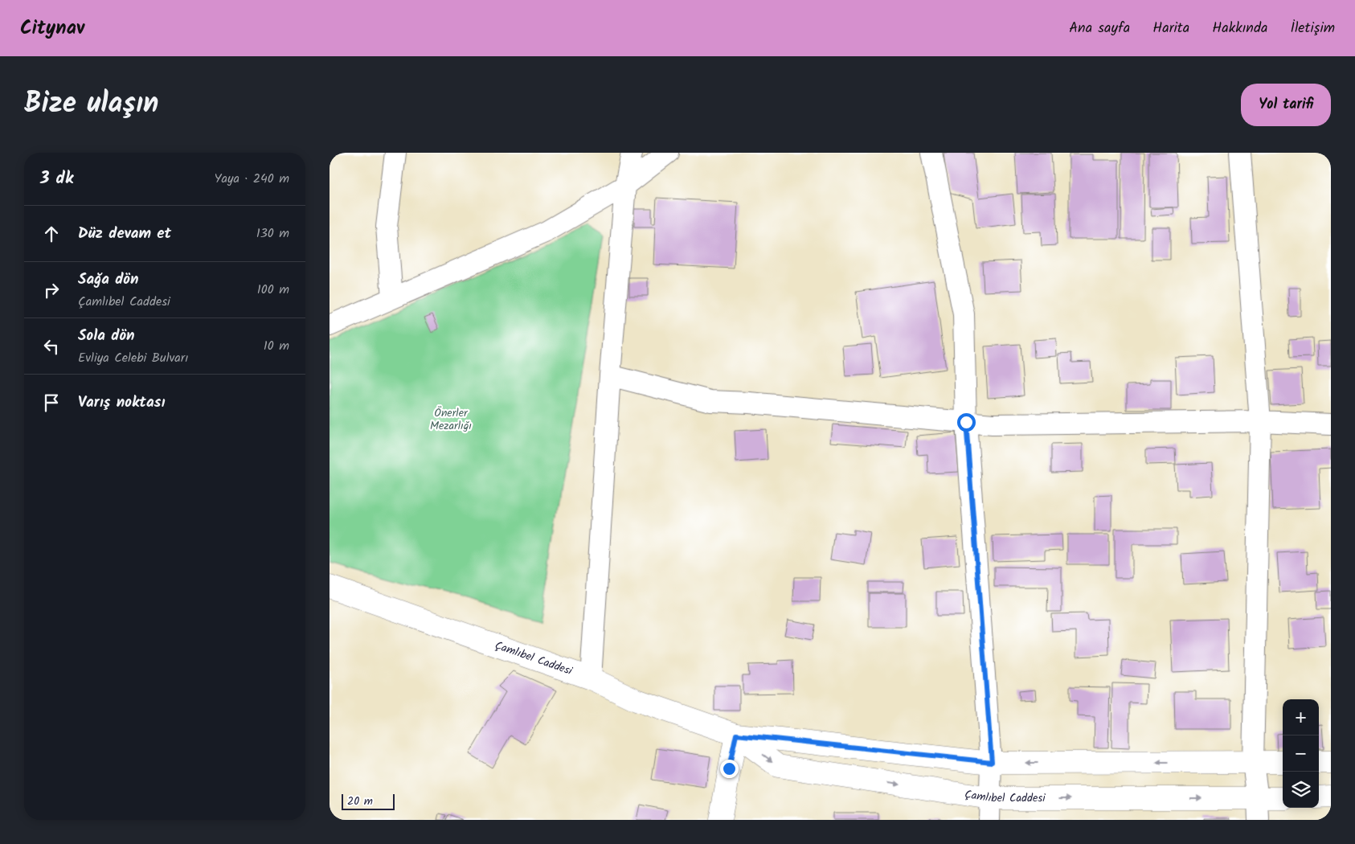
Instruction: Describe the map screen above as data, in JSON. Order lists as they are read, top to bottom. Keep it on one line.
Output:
{"streets":{"main road":["Çamlıbel Caddesi"]},"parks":["Önerler Mezarlığı"],"scale_bar":"20 m","page":{"header":"Citynav","nav":["Ana sayfa","Harita","Hakkında","İletişim"],"title":"Bize ulaşın","buttons":"Yol tarifi","heading":["3 dk","Yaya · 240 m"],"list":[["Düz devam et","130 m"],["Sağa dön","Çamlıbel Caddesi","100 m"],["Sola dön","Evliya Celebi Bulvarı","10 m"],"Varış noktası"],"map_buttons":["+","−"],"scale":"20 m"}}
